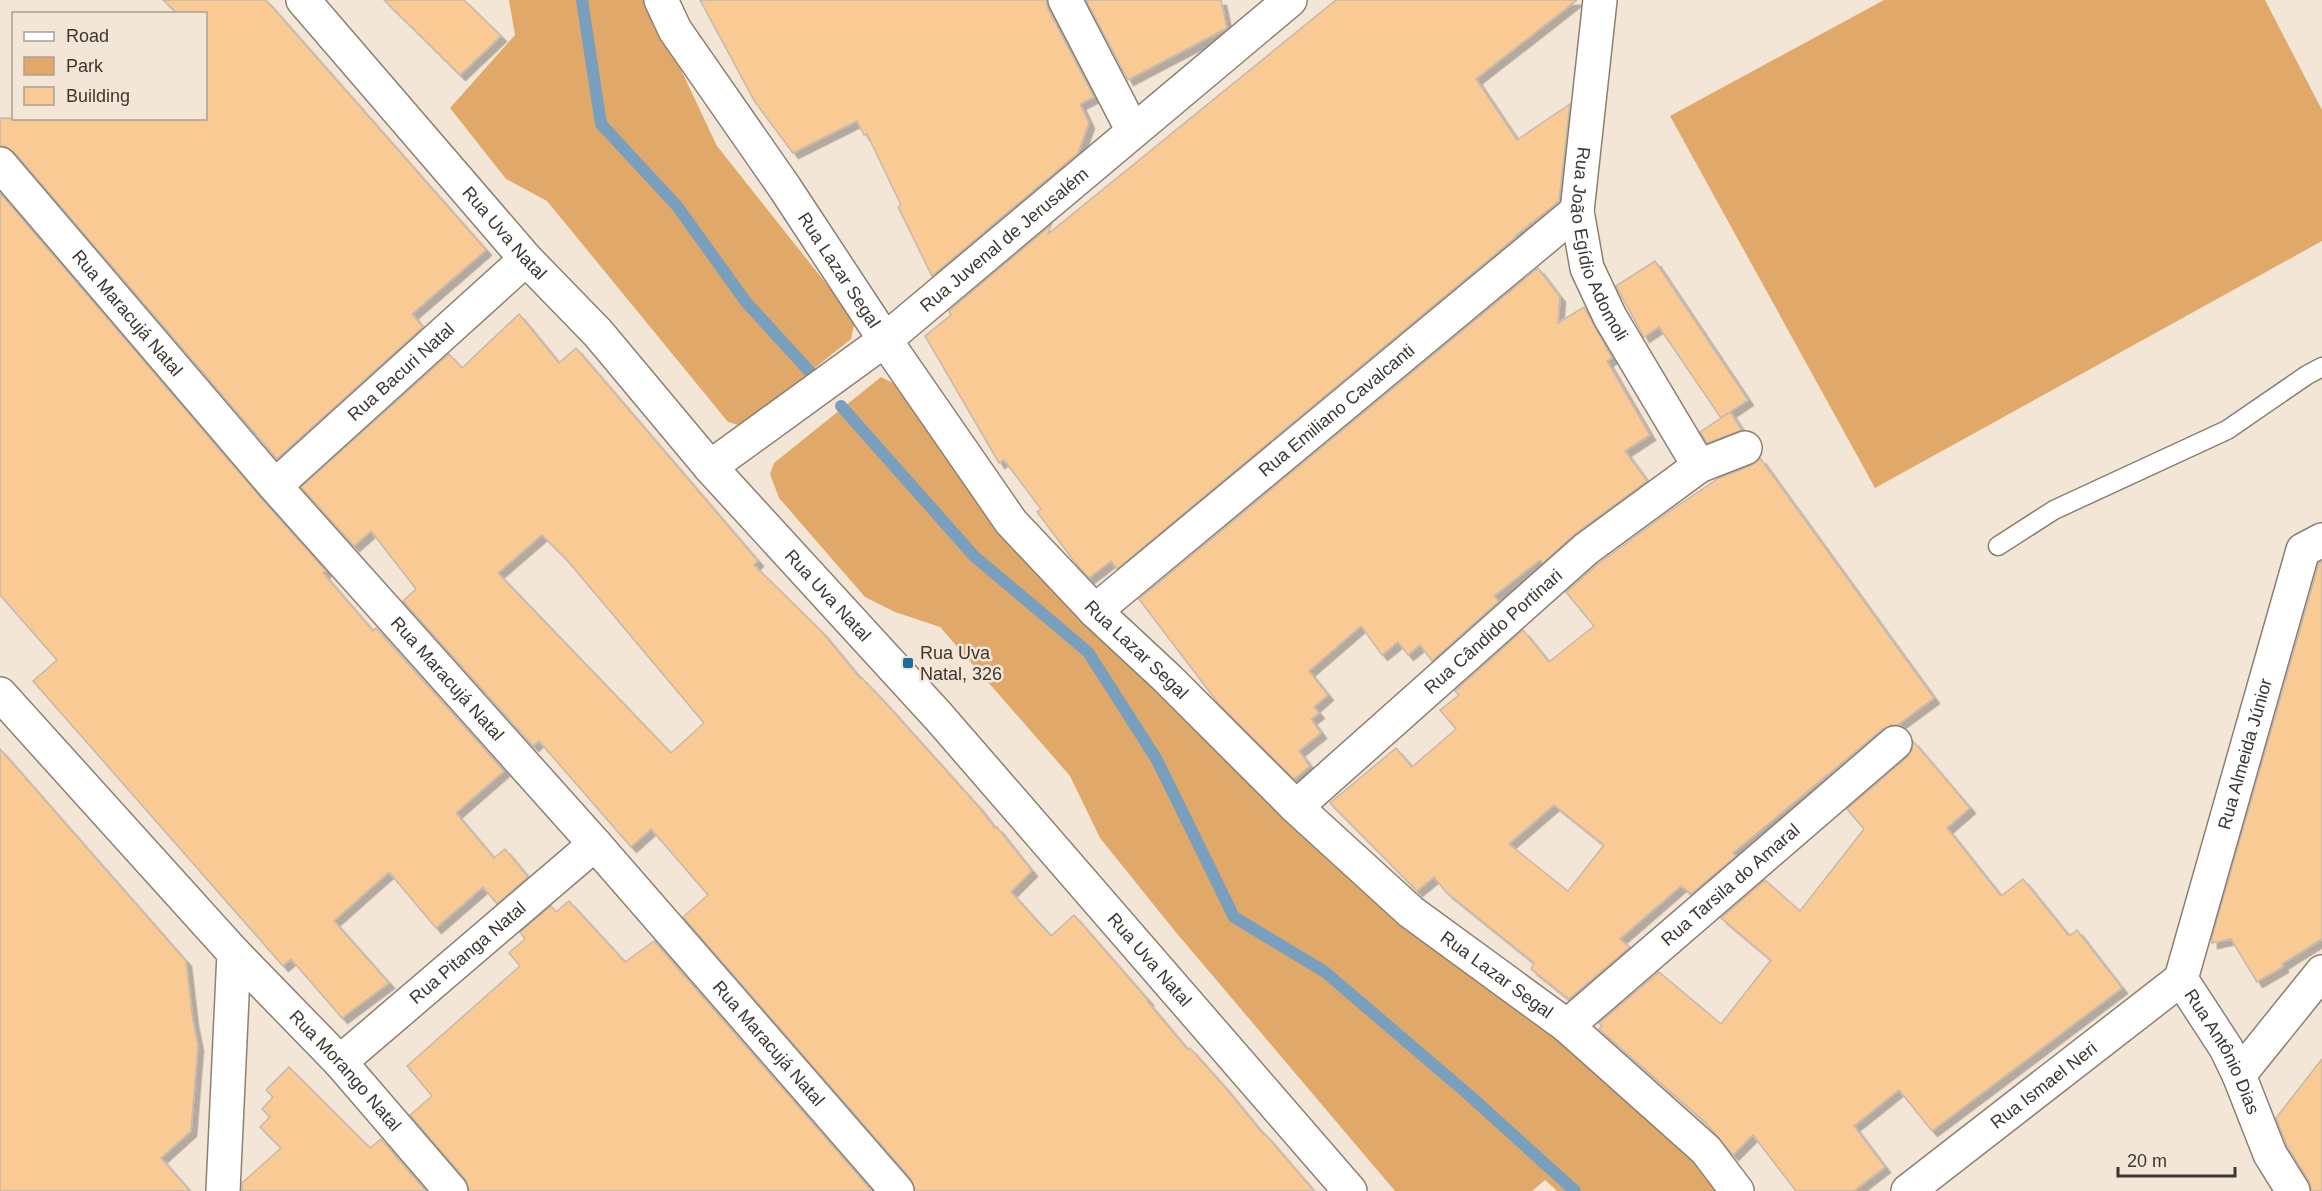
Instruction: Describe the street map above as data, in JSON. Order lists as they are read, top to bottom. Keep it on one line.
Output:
{"streets":{"street":["Rua Uva Natal","Rua Juvenal de Jerusalém","Rua João Egídio Adomoli","Rua Lazar Segal","Rua Maracujá Natal","Rua Bacuri Natal","Rua Emiliano Cavalcanti","Rua Cândido Portinari","Rua Almeida Júnior","Rua Tarsila do Amaral","Rua Pitanga Natal","Rua Antônio Dias","Rua Morango Natal","Rua Ismael Neri"]},"crossings":[["Rua Uva Natal","Rua Juvenal de Jerusalém"],["Rua Uva Natal","Rua Bacuri Natal"],["Rua Juvenal de Jerusalém","Rua Lazar Segal"],["Rua João Egídio Adomoli","Rua Emiliano Cavalcanti"],["Rua João Egídio Adomoli","Rua Cândido Portinari"],["Rua Lazar Segal","Rua Emiliano Cavalcanti"],["Rua Lazar Segal","Rua Cândido Portinari"],["Rua Lazar Segal","Rua Tarsila do Amaral"],["Rua Maracujá Natal","Rua Bacuri Natal"],["Rua Maracujá Natal","Rua Pitanga Natal"],["Rua Almeida Júnior","Rua Antônio Dias"],["Rua Almeida Júnior","Rua Ismael Neri"],["Rua Pitanga Natal","Rua Morango Natal"],["Rua Antônio Dias","Rua Ismael Neri"]],"places":{"transit":["Rua Uva Natal, 326"]},"legend":["Road","Park","Building"],"scale_bar":"20 m"}
